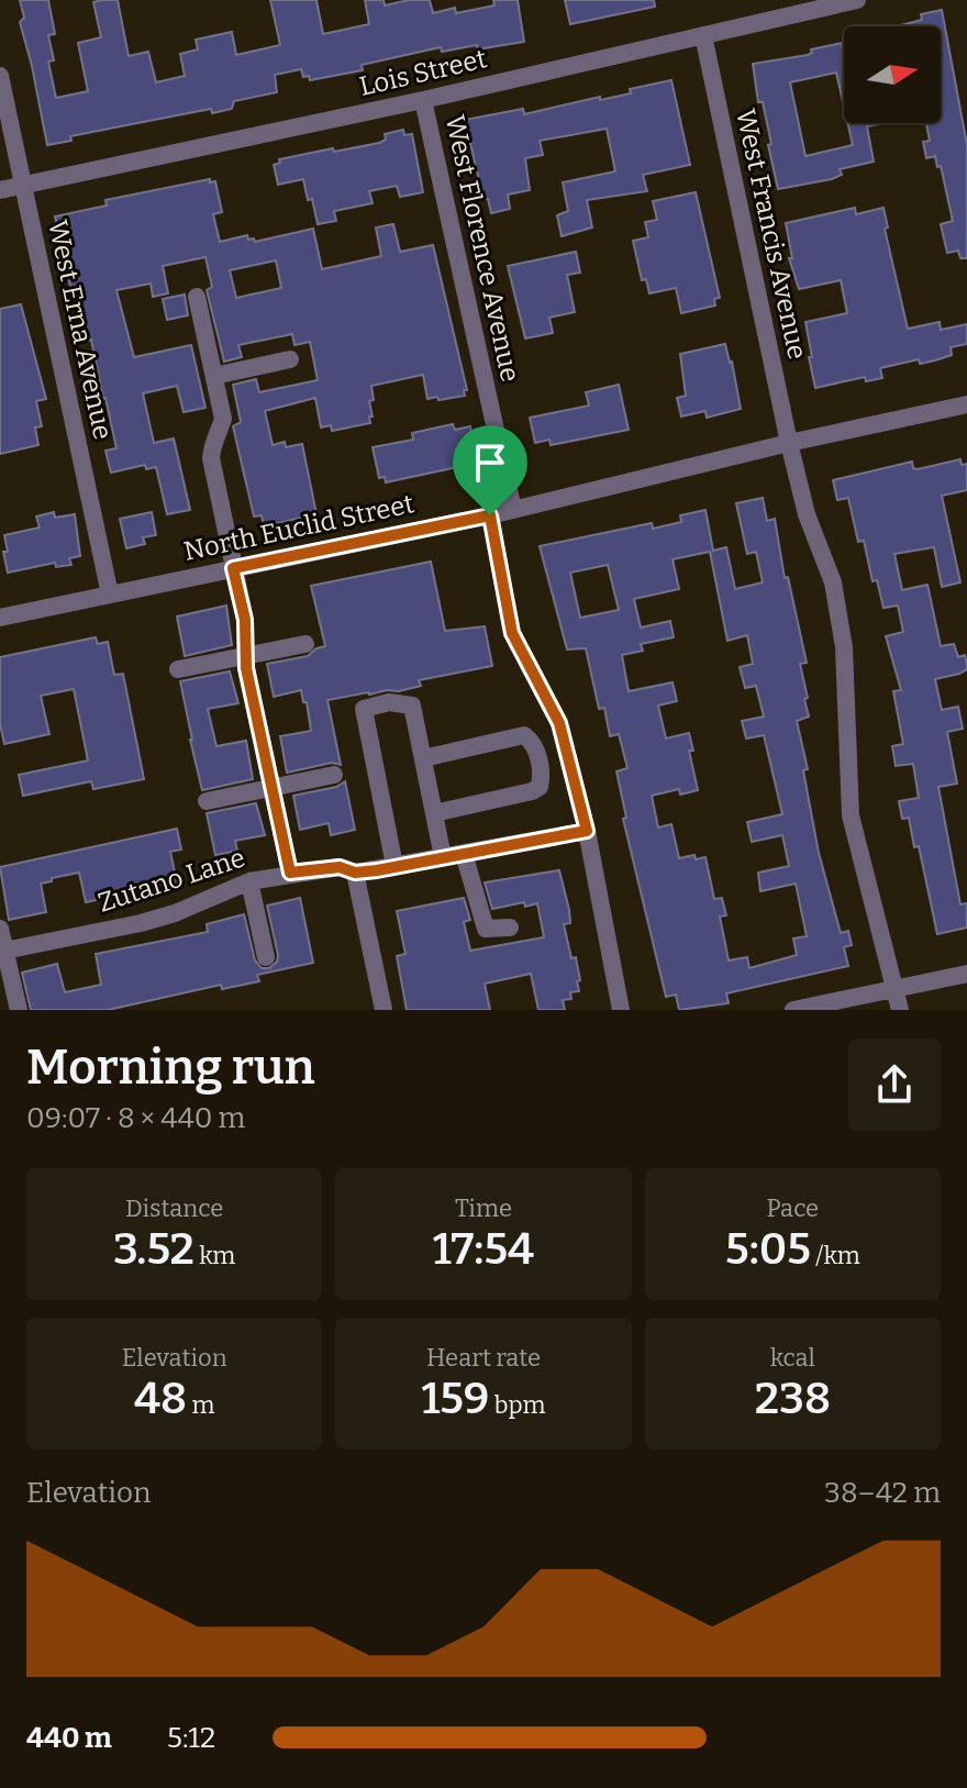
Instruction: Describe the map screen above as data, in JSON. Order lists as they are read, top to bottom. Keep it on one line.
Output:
{"streets":{"street":["Lois Street","West Francis Avenue","West Florence Avenue","West Erna Avenue","North Euclid Street","Zutano Lane"]},"crossings":[["Lois Street","West Francis Avenue"],["Lois Street","West Florence Avenue"],["Lois Street","West Erna Avenue"],["West Francis Avenue","North Euclid Street"],["West Florence Avenue","North Euclid Street"],["West Erna Avenue","North Euclid Street"]],"north":"right","page":{"heading":["Morning run","09:07 · 8 × 440 m"],"stats":[["Distance","3.52 km"],["Time","17:54"],["Pace","5:05 /km"],["Elevation","48 m"],["Heart rate","159 bpm"],["kcal","238"]],"chart":["Elevation","38–42 m"],"list":[{"name":"440 m","note":"5:12"}]}}
